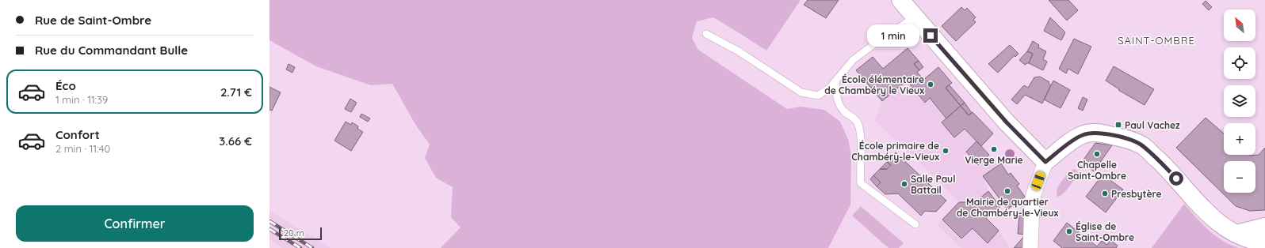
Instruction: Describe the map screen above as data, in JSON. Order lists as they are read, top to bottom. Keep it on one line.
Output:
{"districts":["SAINT-OMBRE"],"places":{"other":["École élémentaire de Chambéry le Vieux","Vierge Marie","École primaire de Chambéry-le-Vieux","Chapelle Saint-Ombre","Salle Paul Battail","Mairie de quartier de Chambéry-le-Vieux","Presbytère","Église de Saint-Ombre"],"transit":["Paul Vachez"]},"scale_bar":"20 m","north":"top left","page":{"banner":["Rue de Saint-Ombre","Rue du Commandant Bulle"],"map_buttons":["+","−"],"bubble":"1 min","list":[{"name":"Éco","note":"1 min · 11:39","value":"2.71 €"},{"name":"Confort","note":"2 min · 11:40","value":"3.66 €"}],"buttons":"Confirmer","scale":"20 m"}}
